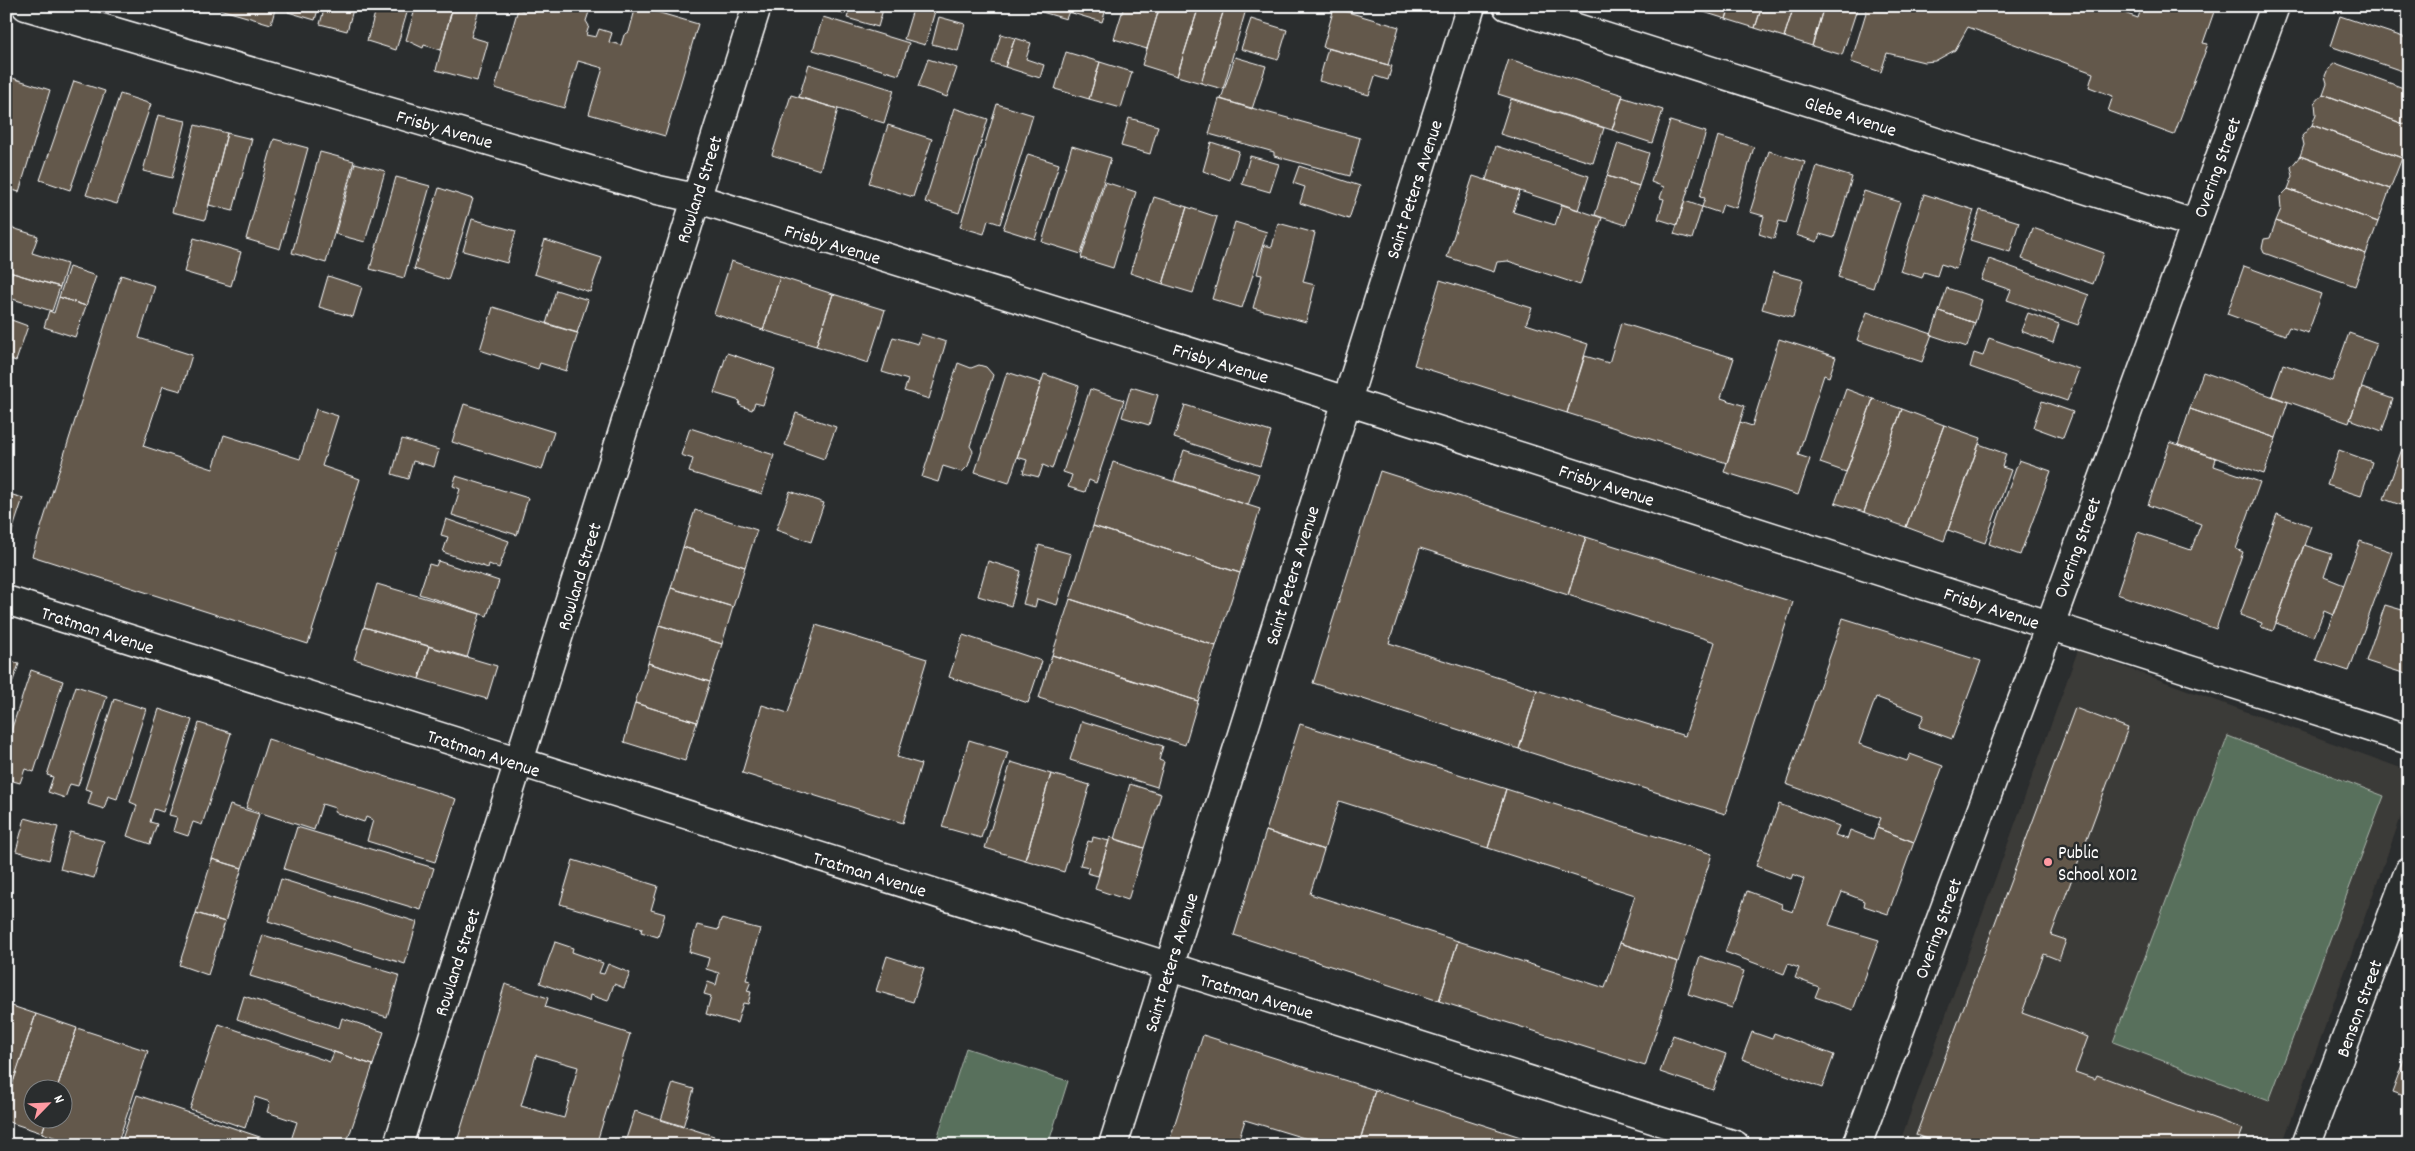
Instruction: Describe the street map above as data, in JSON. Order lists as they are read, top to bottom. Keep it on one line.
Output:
{"streets":{"street":["Glebe Avenue","Frisby Avenue","Overing Street","Rowland Street","Saint Peters Avenue","Tratman Avenue","Benson Street"]},"crossings":[["Glebe Avenue","Overing Street"],["Frisby Avenue","Overing Street"],["Frisby Avenue","Rowland Street"],["Frisby Avenue","Saint Peters Avenue"],["Rowland Street","Tratman Avenue"],["Saint Peters Avenue","Tratman Avenue"]],"places":["Public School X012"],"north":"top right"}
